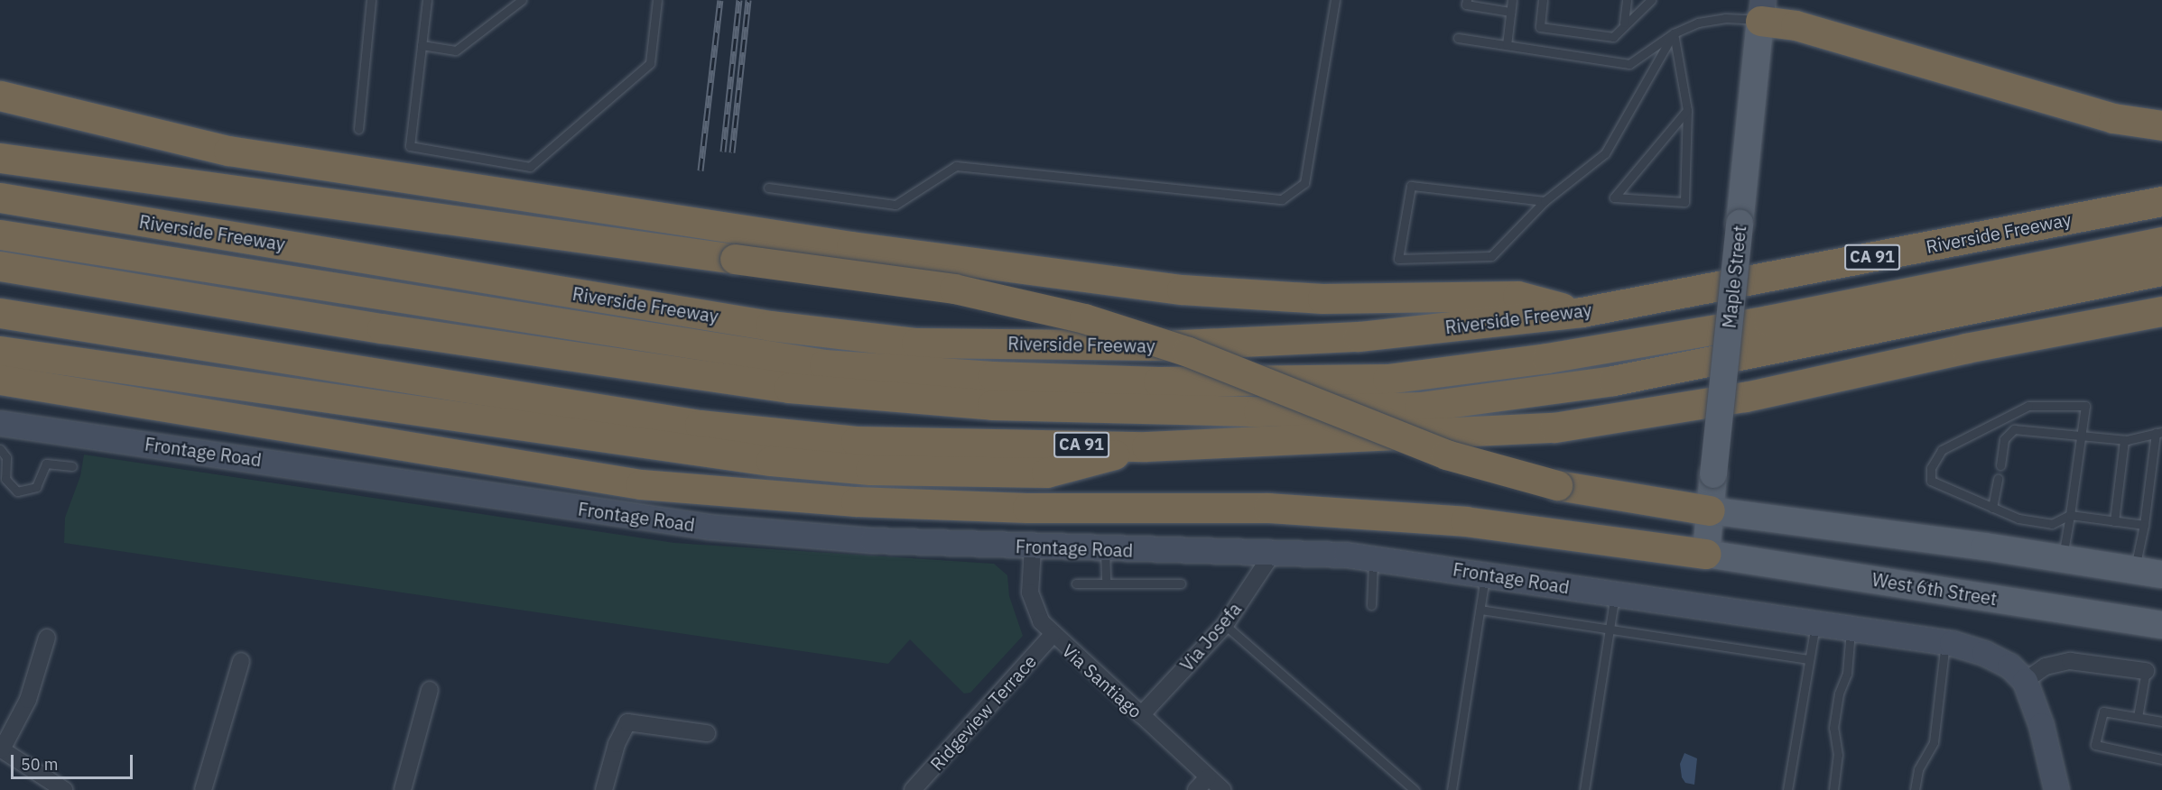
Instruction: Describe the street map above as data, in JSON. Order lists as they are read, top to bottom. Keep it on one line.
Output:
{"streets":{"highway":["Riverside Freeway","CA 91"],"main road":["Maple Street","Frontage Road","West 6th Street"],"street":["Via Josefa","Via Santiago","Ridgeview Terrace"]},"crossings":[["Maple Street","West 6th Street"],["Frontage Road","Via Josefa"],["Frontage Road","Via Santiago"],["Via Josefa","Via Santiago"],["Via Santiago","Ridgeview Terrace"]],"scale_bar":"50 m"}
